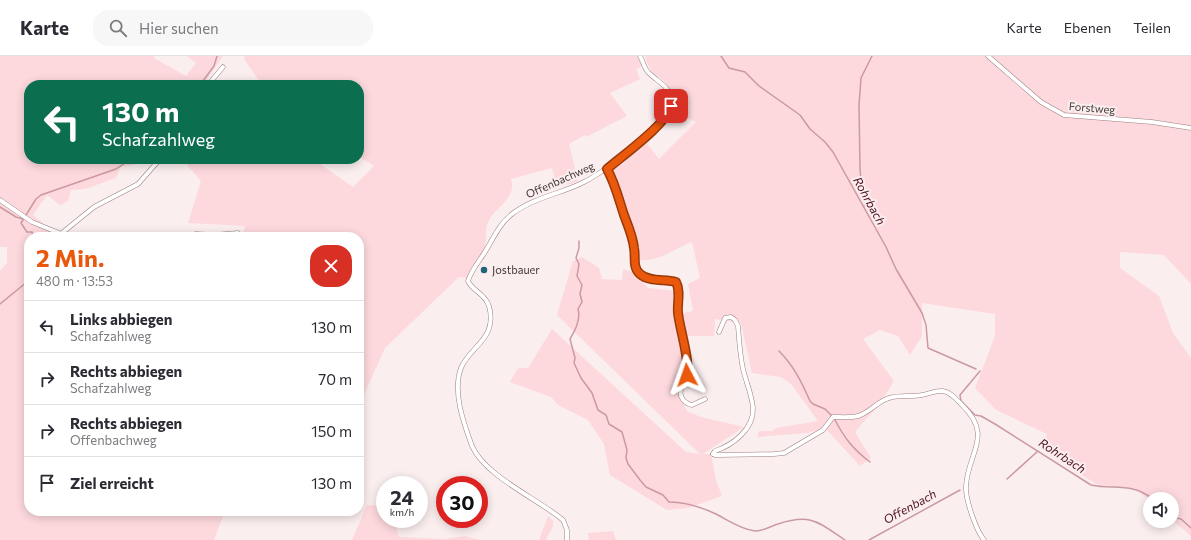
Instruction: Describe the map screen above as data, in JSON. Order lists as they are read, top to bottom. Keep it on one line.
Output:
{"streets":{"street":["Forstweg","Offenbachweg"]},"water":["Rohrbach","Offenbach"],"places":["Jostbauer"],"page":{"header":"Karte","search":"Hier suchen","nav":["Karte","Ebenen","Teilen"],"turn":["130 m","Schafzahlweg"],"heading":["2 Min.","480 m · 13:53"],"list":[{"name":"Links abbiegen","note":"Schafzahlweg","value":"130 m"},{"name":"Rechts abbiegen","note":"Schafzahlweg","value":"70 m"},{"name":"Rechts abbiegen","note":"Offenbachweg","value":"150 m"},{"name":"Ziel erreicht","value":"130 m"}],"speed":"24 km/h","limit":"30"}}
